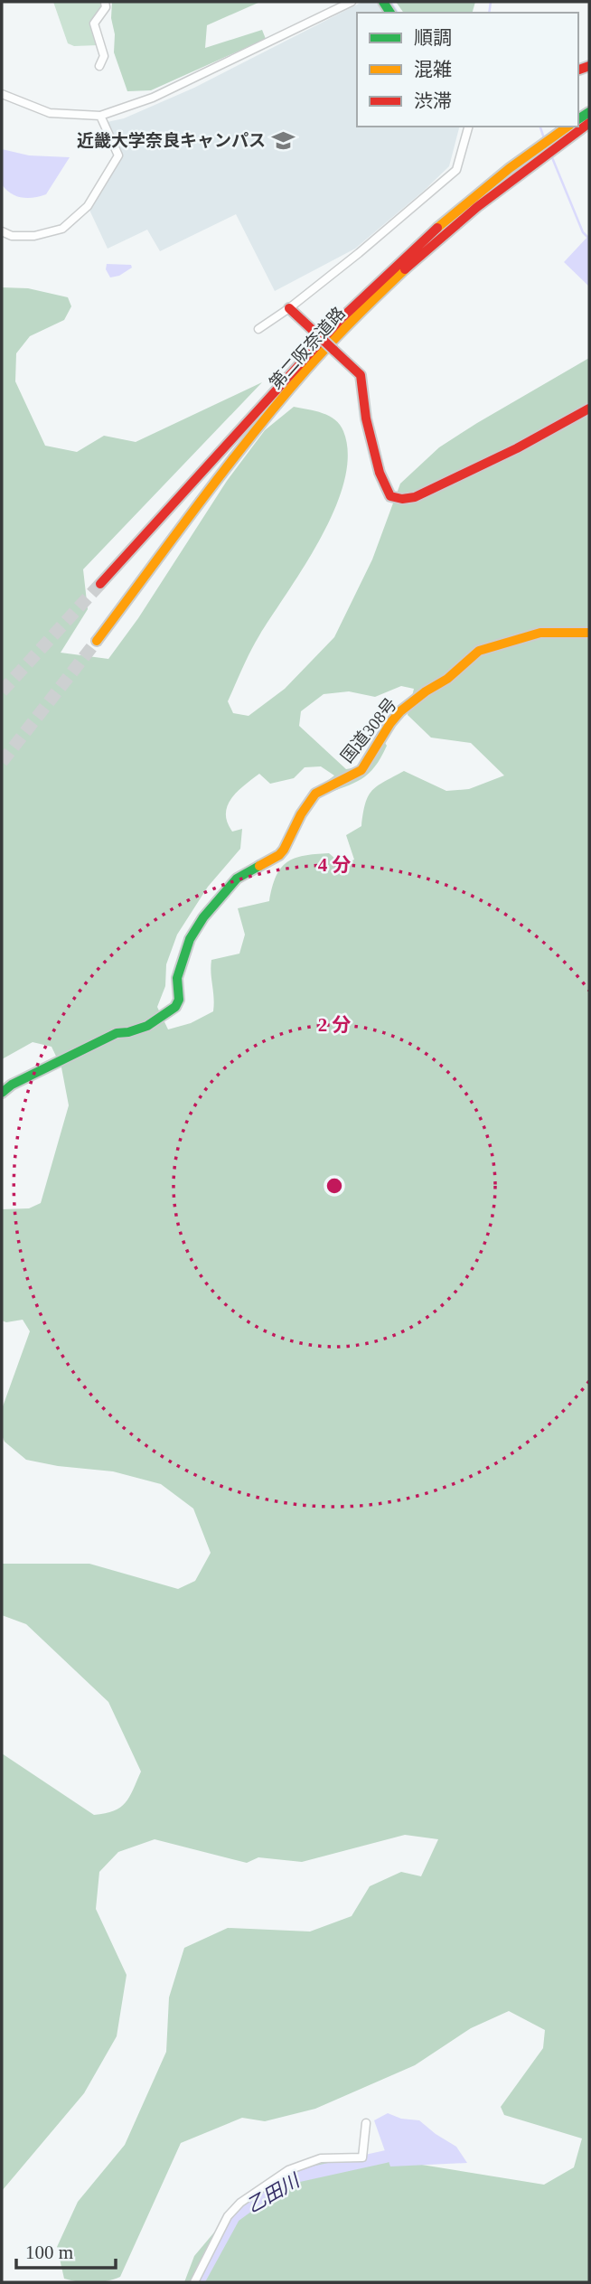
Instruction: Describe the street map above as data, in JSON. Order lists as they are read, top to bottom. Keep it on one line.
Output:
{"streets":{"main road":["第二阪奈道路","国道308号"]},"water":["乙田川"],"places":{"school or university":["近畿大学奈良キャンパス"]},"legend":["順調","混雑","渋滞"],"scale_bar":"100 m","rings":["4 分","2 分"]}
